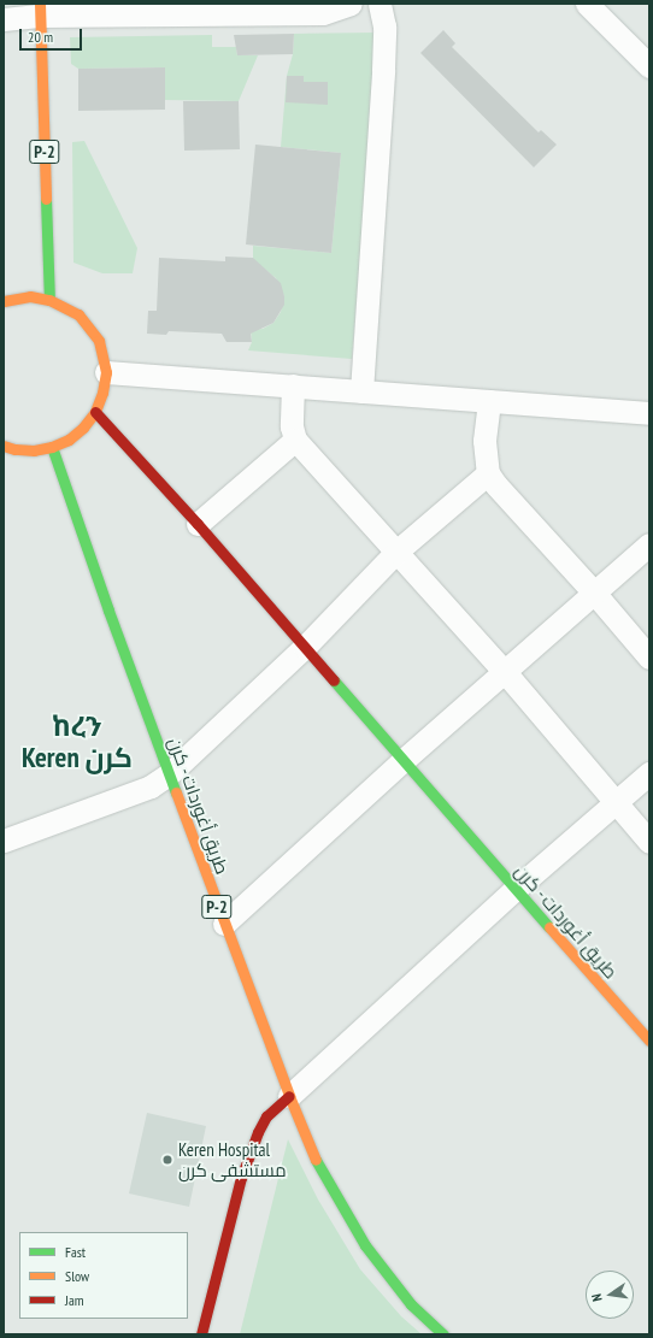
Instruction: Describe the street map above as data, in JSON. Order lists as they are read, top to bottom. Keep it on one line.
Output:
{"streets":{"main road":["P-2","طريق أغوردات - كرن"]},"districts":["ከረን Keren كرن"],"places":["Keren Hospital مستشفى كرن"],"legend":["Fast","Slow","Jam"],"scale_bar":"20 m","north":"left"}
